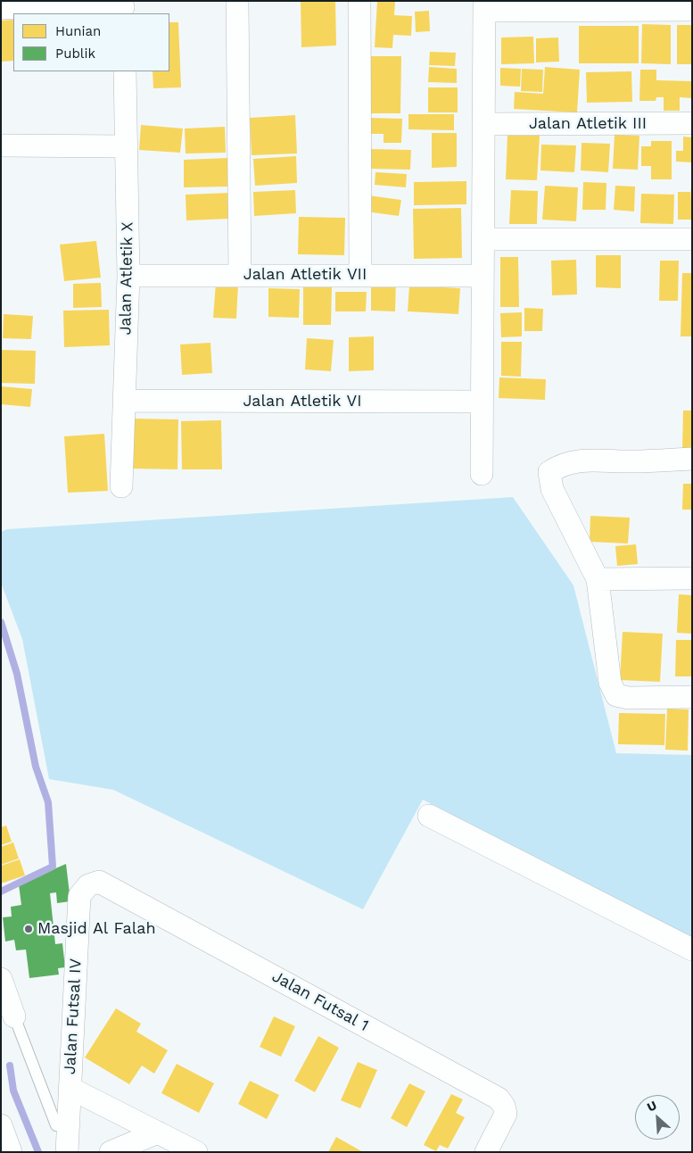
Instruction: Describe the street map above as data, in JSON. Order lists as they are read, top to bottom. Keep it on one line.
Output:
{"streets":{"street":["Jalan Atletik III","Jalan Atletik VII","Jalan Atletik X","Jalan Atletik VI","Jalan Futsal 1","Jalan Futsal IV"]},"crossings":[["Jalan Atletik VII","Jalan Atletik X"],["Jalan Atletik X","Jalan Atletik VI"],["Jalan Futsal 1","Jalan Futsal IV"]],"places":["Masjid Al Falah"],"legend":["Hunian","Publik"],"north":"top left"}
